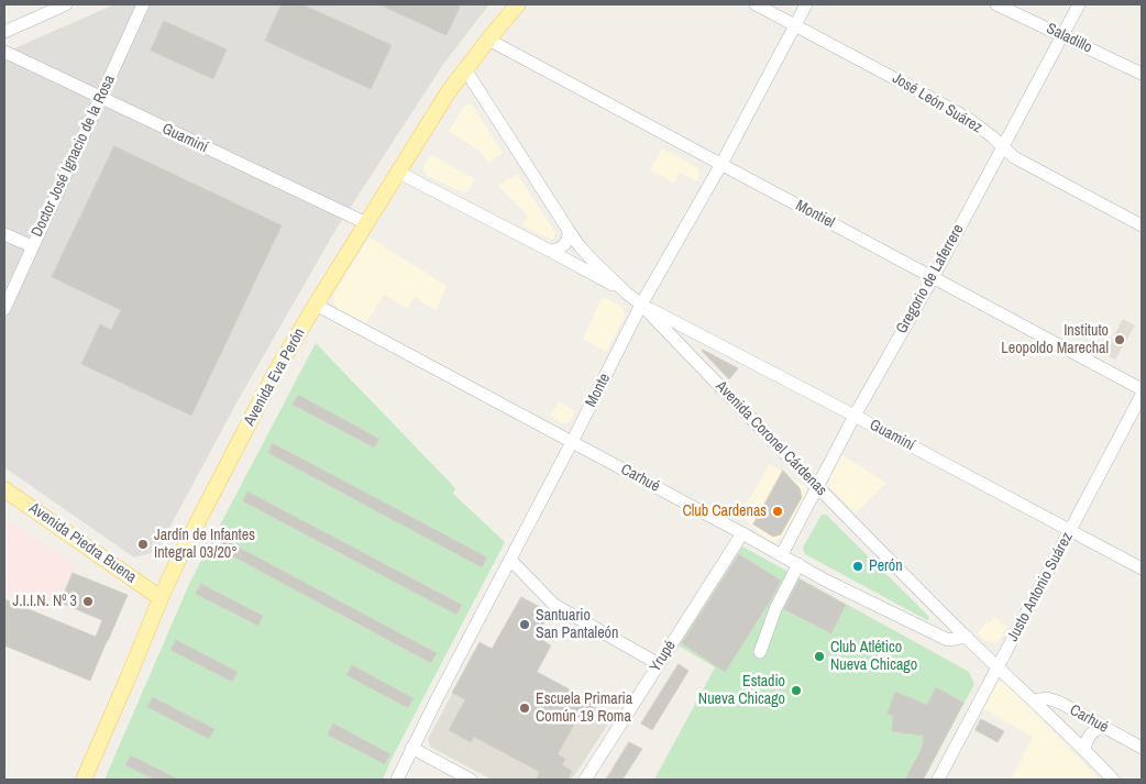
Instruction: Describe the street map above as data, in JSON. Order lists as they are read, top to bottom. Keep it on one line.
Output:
{"streets":{"main road":["Avenida Eva Perón","Avenida Piedra Buena"],"street":["Saladillo","José León Suárez","Guaminí","Doctor José Ignacio de la Rosa","Montiel","Gregorio de Laferrere","Monte","Avenida Coronel Cárdenas","Carhué","Justo Antonio Suárez","Yrupé"]},"crossings":[["Saladillo","Gregorio de Laferrere"],["José León Suárez","Gregorio de Laferrere"],["José León Suárez","Monte"],["Guaminí","Doctor José Ignacio de la Rosa"],["Guaminí","Gregorio de Laferrere"],["Guaminí","Avenida Eva Perón"],["Guaminí","Monte"],["Guaminí","Avenida Coronel Cárdenas"],["Guaminí","Justo Antonio Suárez"],["Montiel","Gregorio de Laferrere"],["Montiel","Avenida Eva Perón"],["Montiel","Monte"],["Gregorio de Laferrere","Avenida Coronel Cárdenas"],["Gregorio de Laferrere","Carhué"],["Avenida Eva Perón","Avenida Coronel Cárdenas"],["Avenida Eva Perón","Carhué"],["Avenida Eva Perón","Avenida Piedra Buena"],["Monte","Avenida Coronel Cárdenas"],["Monte","Carhué"],["Avenida Coronel Cárdenas","Carhué"],["Avenida Coronel Cárdenas","Justo Antonio Suárez"],["Carhué","Yrupé"]],"places":["Instituto Leopoldo Marechal","Club Cardenas","Jardín de Infantes Integral 03/20°","Perón","J.I.I.N. Nº 3","Santuario San Pantaleón","Club Atlético Nueva Chicago","Estadio Nueva Chicago","Escuela Primaria Común 19 Roma"]}
